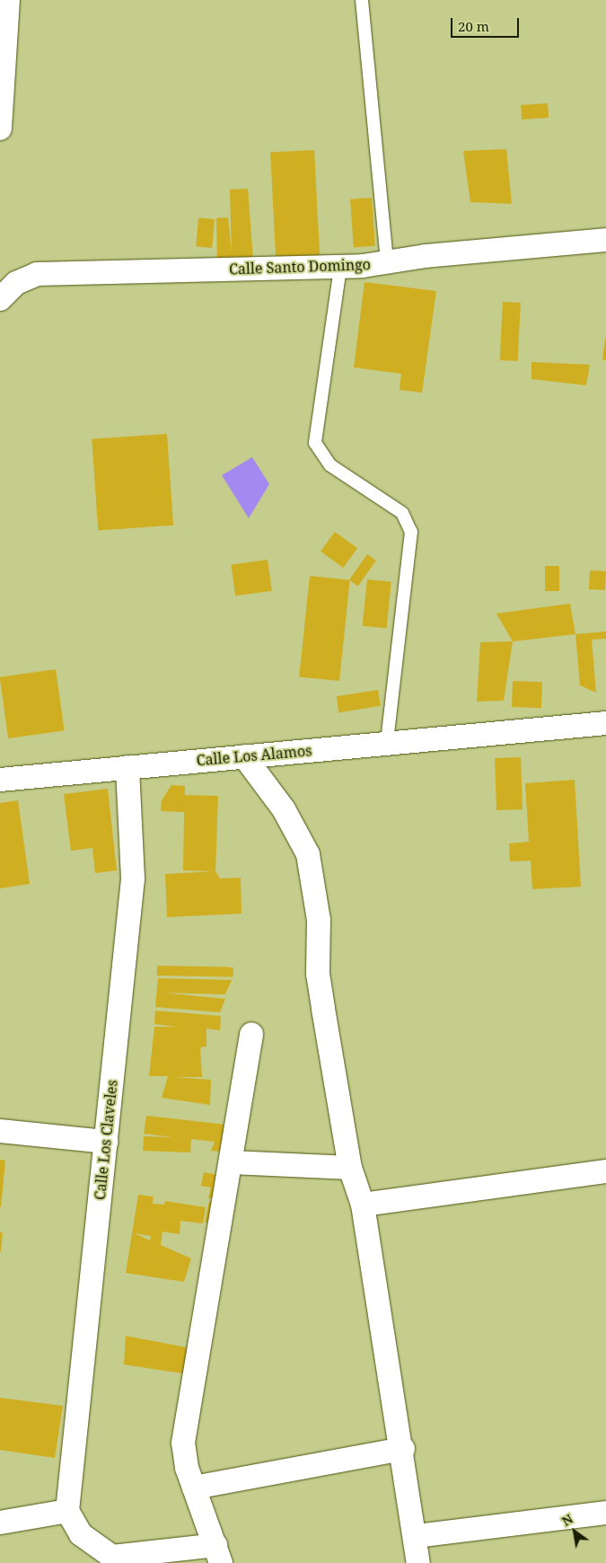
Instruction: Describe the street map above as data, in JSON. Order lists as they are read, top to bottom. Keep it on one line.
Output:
{"streets":{"street":["Calle Santo Domingo","Calle Los Alamos","Calle Los Claveles"]},"crossings":[["Calle Los Alamos","Calle Los Claveles"]],"scale_bar":"20 m","north":"top left"}
